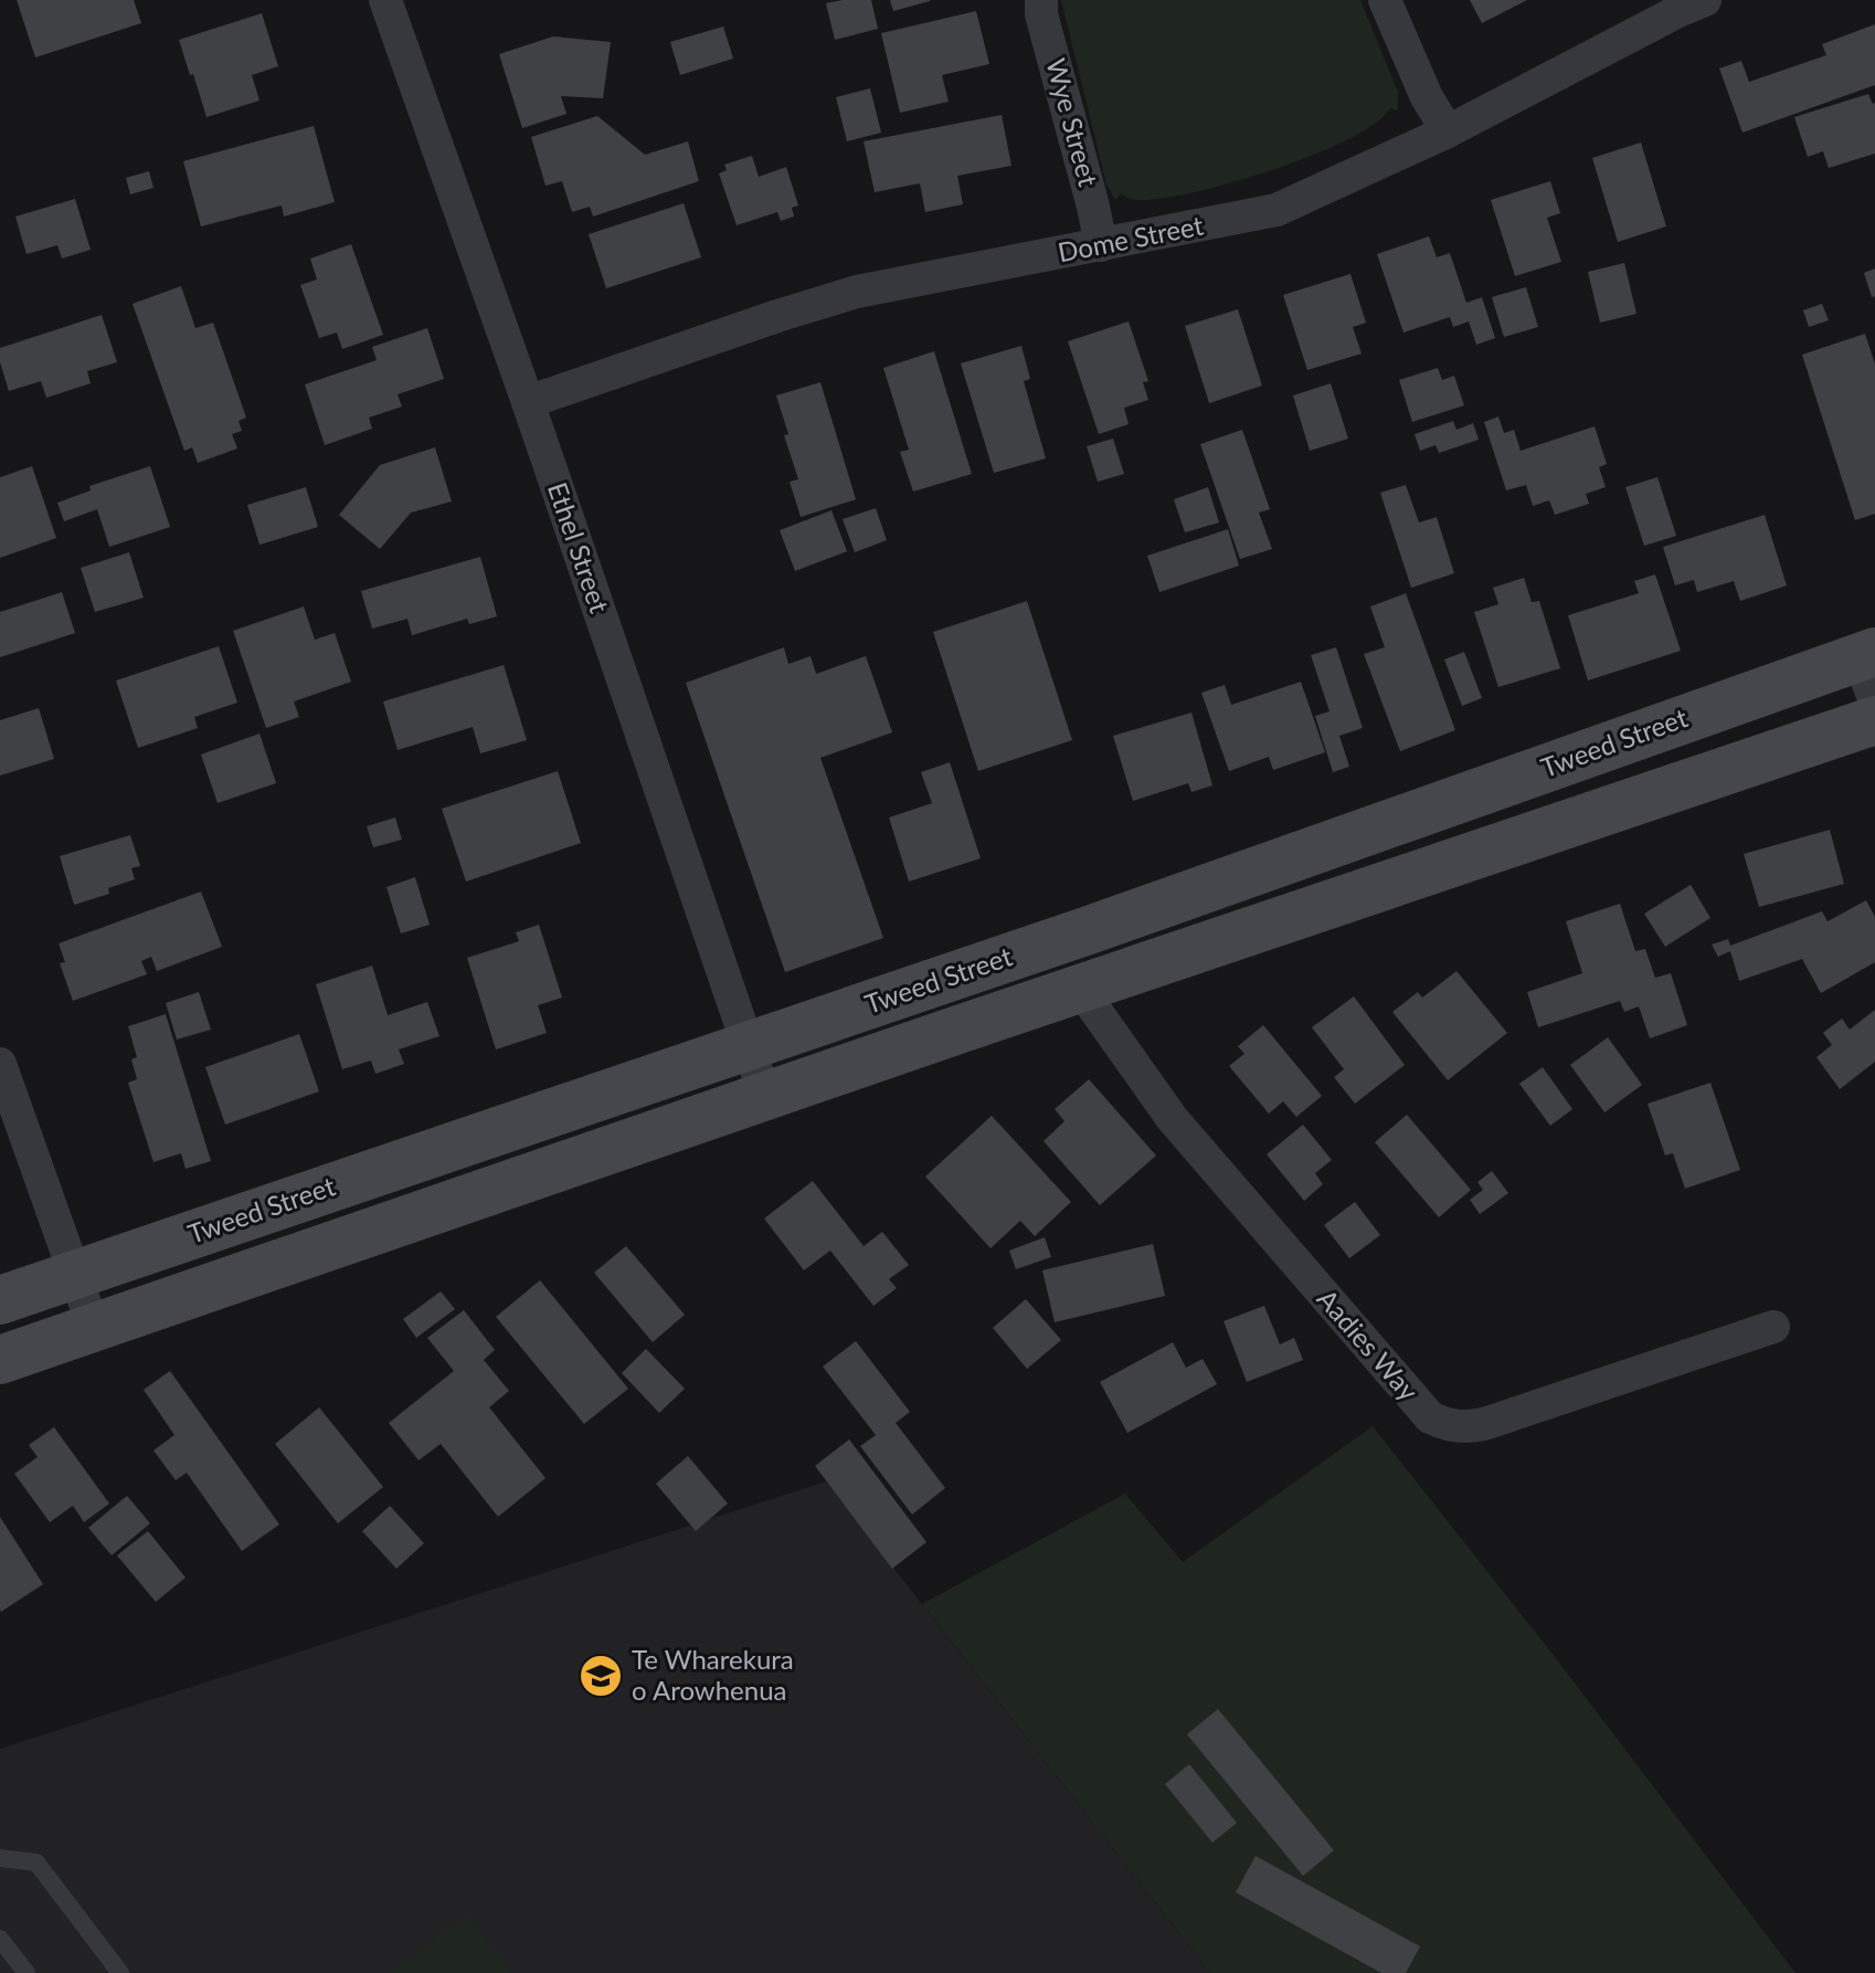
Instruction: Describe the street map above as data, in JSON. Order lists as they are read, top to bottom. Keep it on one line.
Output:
{"streets":{"main road":["Tweed Street"],"street":["Wye Street","Dome Street","Ethel Street","Aadies Way"]},"crossings":[["Wye Street","Dome Street"],["Dome Street","Ethel Street"],["Ethel Street","Tweed Street"],["Tweed Street","Aadies Way"]],"places":{"school or university":["Te Wharekura o Arowhenua"]}}
